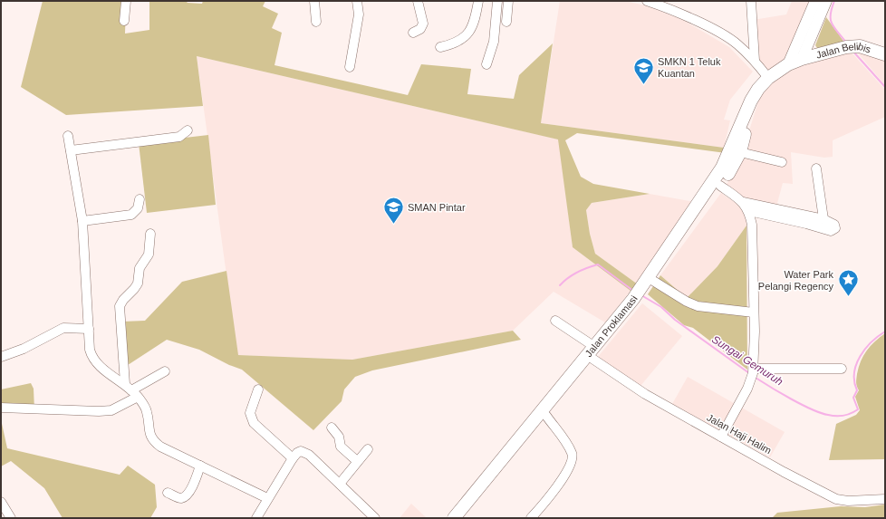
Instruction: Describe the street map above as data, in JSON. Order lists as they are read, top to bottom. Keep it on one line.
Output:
{"streets":{"highway":["Jalan Belibis","Jalan Proklamasi"],"street":["Jalan Haji Halim"]},"crossings":[["Jalan Belibis","Jalan Proklamasi"],["Jalan Proklamasi","Jalan Haji Halim"]],"water":["Sungai Gemuruh"],"places":{"school or university":["SMKN 1 Teluk Kuantan","SMAN Pintar"],"place":["Water Park Pelangi Regency"]}}
